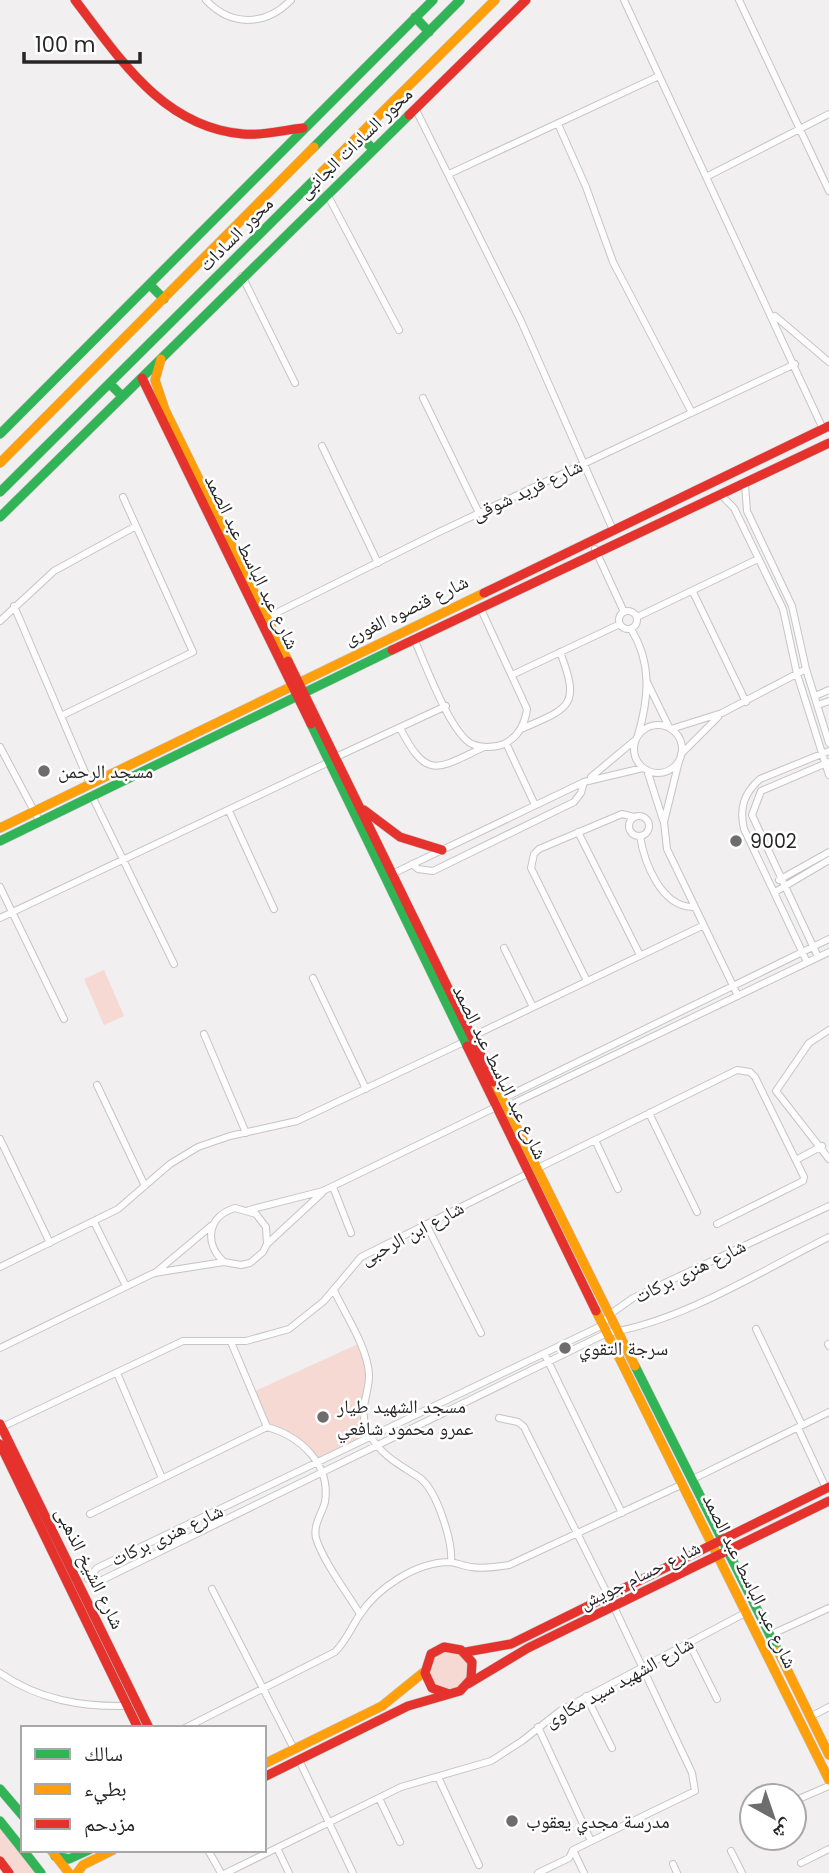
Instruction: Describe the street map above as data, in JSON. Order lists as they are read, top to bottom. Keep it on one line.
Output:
{"streets":{"street":["محور السادات الجانبى","محور السادات","شارع فريد شوقى","شارع عبد الباسط عبد الصمد","شارع قنصوه الغورى","شارع ابن الرحبى","شارع هنرى بركات","شارع الشيخ الذهبى","شارع حسام جويش","شارع الشهيد سيد مكاوى"]},"crossings":[["محور السادات الجانبى","شارع عبد الباسط عبد الصمد"],["شارع فريد شوقى","شارع عبد الباسط عبد الصمد"],["شارع عبد الباسط عبد الصمد","شارع قنصوه الغورى"],["شارع عبد الباسط عبد الصمد","شارع ابن الرحبى"],["شارع عبد الباسط عبد الصمد","شارع هنرى بركات"],["شارع عبد الباسط عبد الصمد","شارع حسام جويش"],["شارع عبد الباسط عبد الصمد","شارع الشهيد سيد مكاوى"],["شارع ابن الرحبى","شارع الشيخ الذهبى"]],"places":["مسجد الرحمن","9002","سرجة التقوي","مسجد الشهيد طيار عمرو محمود شافعي","مدرسة مجدي يعقوب"],"legend":["سالك","بطيء","مزدحم"],"scale_bar":"100 m","north":"bottom right"}
